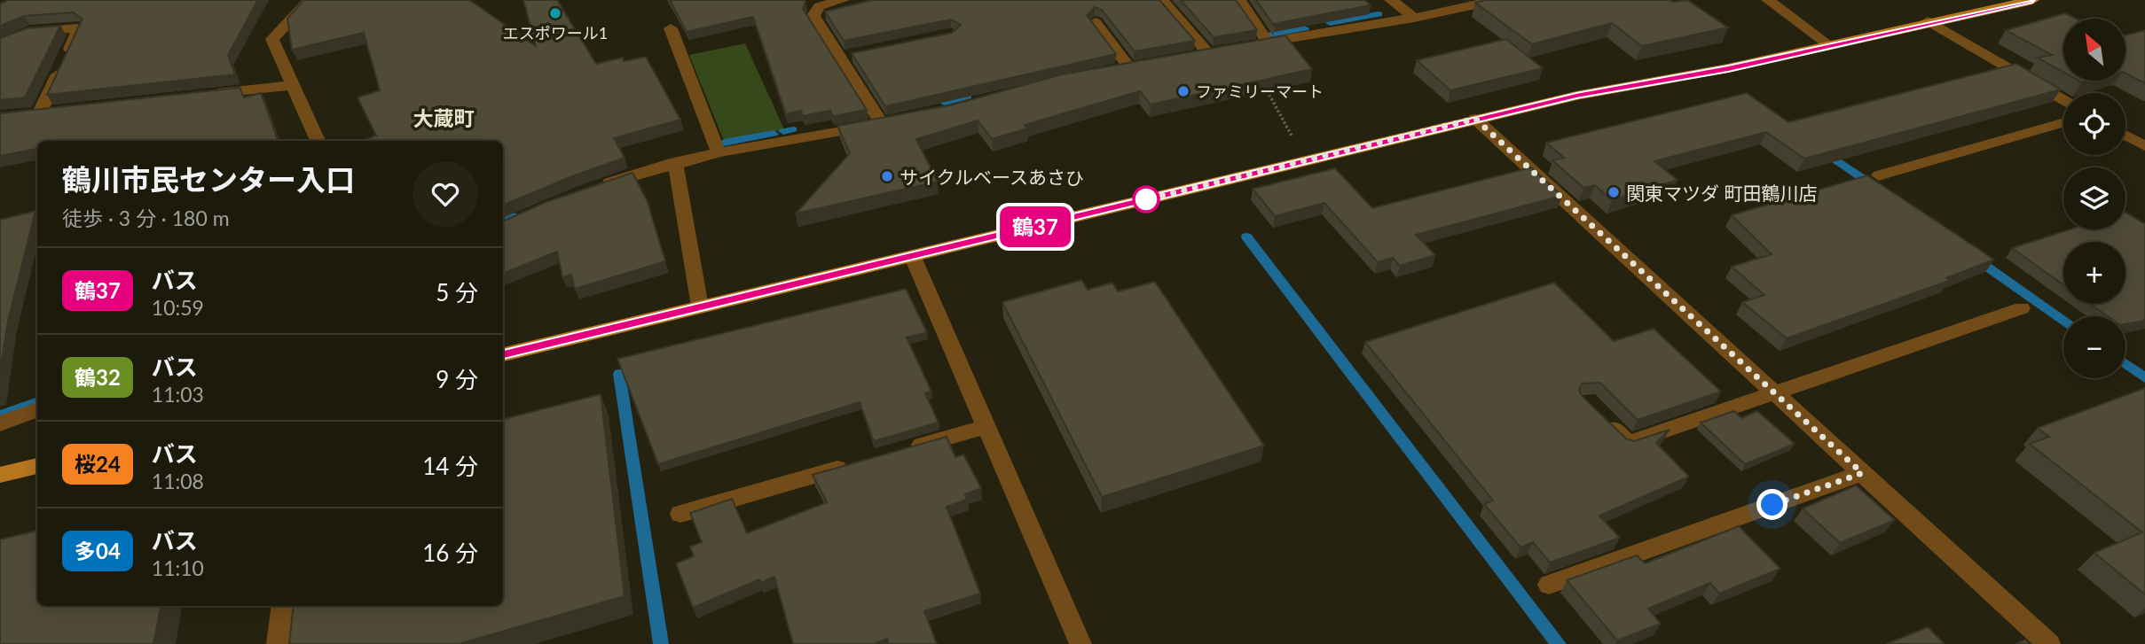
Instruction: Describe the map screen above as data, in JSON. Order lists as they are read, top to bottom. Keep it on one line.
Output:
{"districts":["大蔵町"],"places":["エスポワール1","ファミリーマート","サイクルベースあさひ","関東マツダ 町田鶴川店"],"lines":["bus line 鶴37"],"north":"top left","page":{"on_map":"鶴37","map_buttons":["+","−"],"heading":["鶴川市民センター入口","徒歩 · 3 分 · 180 m"],"list":[{"mark":"鶴37","name":"バス","note":"10:59","value":"5 分"},{"mark":"鶴32","name":"バス","note":"11:03","value":"9 分"},{"mark":"桜24","name":"バス","note":"11:08","value":"14 分"},{"mark":"多04","name":"バス","note":"11:10","value":"16 分"}]}}
